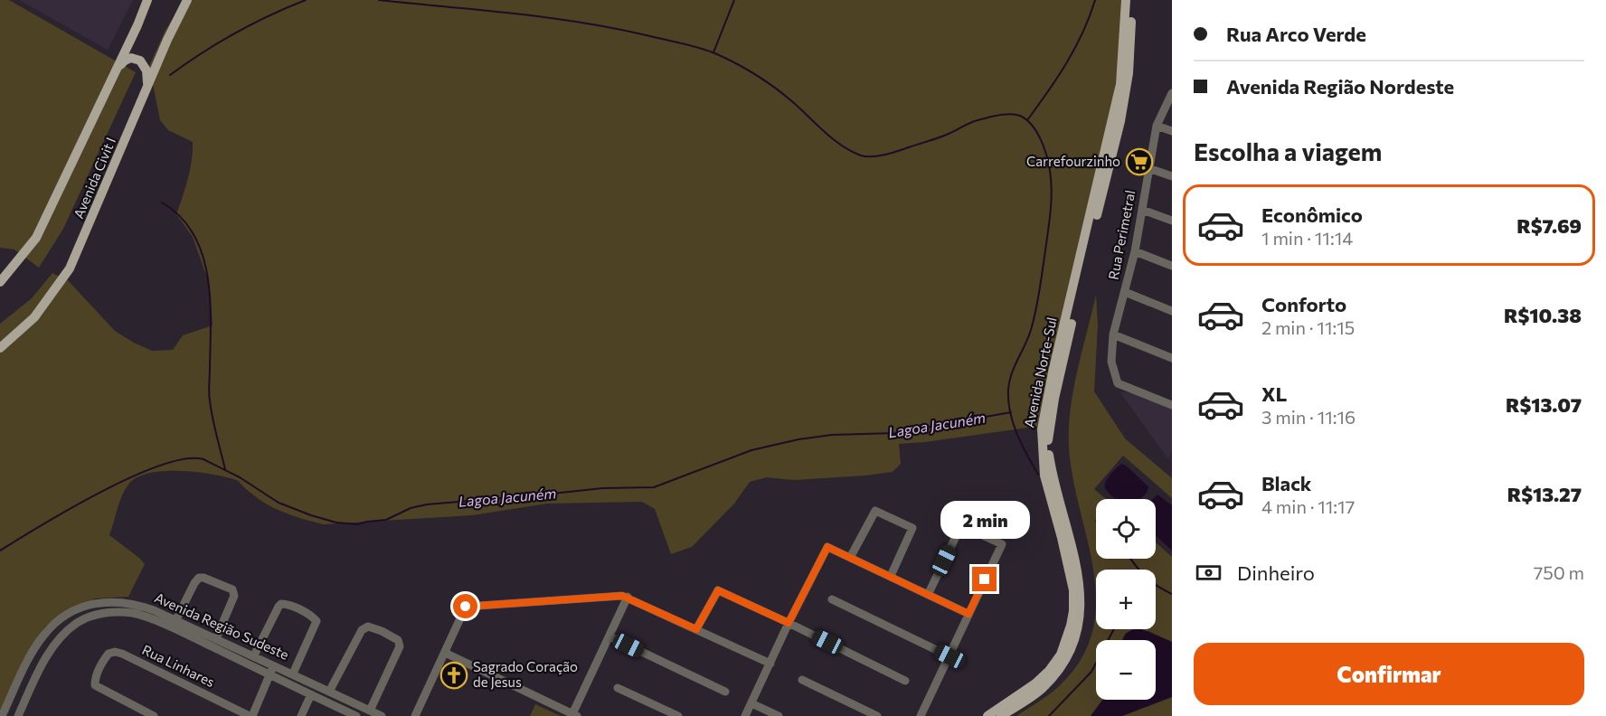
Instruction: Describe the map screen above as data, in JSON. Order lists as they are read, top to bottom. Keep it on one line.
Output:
{"streets":{"main road":["Avenida Civit I","Avenida Norte-Sul"],"street":["Rua Perimetral","Avenida Região Sudeste","Rua Linhares"]},"water":["Lagoa Jacuném"],"places":{"supermarket":["Carrefourzinho"],"church":["Sagrado Coração de Jesus"]},"page":{"banner":["Rua Arco Verde","Avenida Região Nordeste"],"heading":"Escolha a viagem","list":[{"name":"Econômico","note":"1 min · 11:14","value":"R$7.69"},{"name":"Conforto","note":"2 min · 11:15","value":"R$10.38"},{"name":"XL","note":"3 min · 11:16","value":"R$13.07"},{"name":"Black","note":"4 min · 11:17","value":"R$13.27"}],"map_buttons":["+","−"],"bubble":"2 min","pay":["Dinheiro","750 m"],"buttons":"Confirmar"}}
